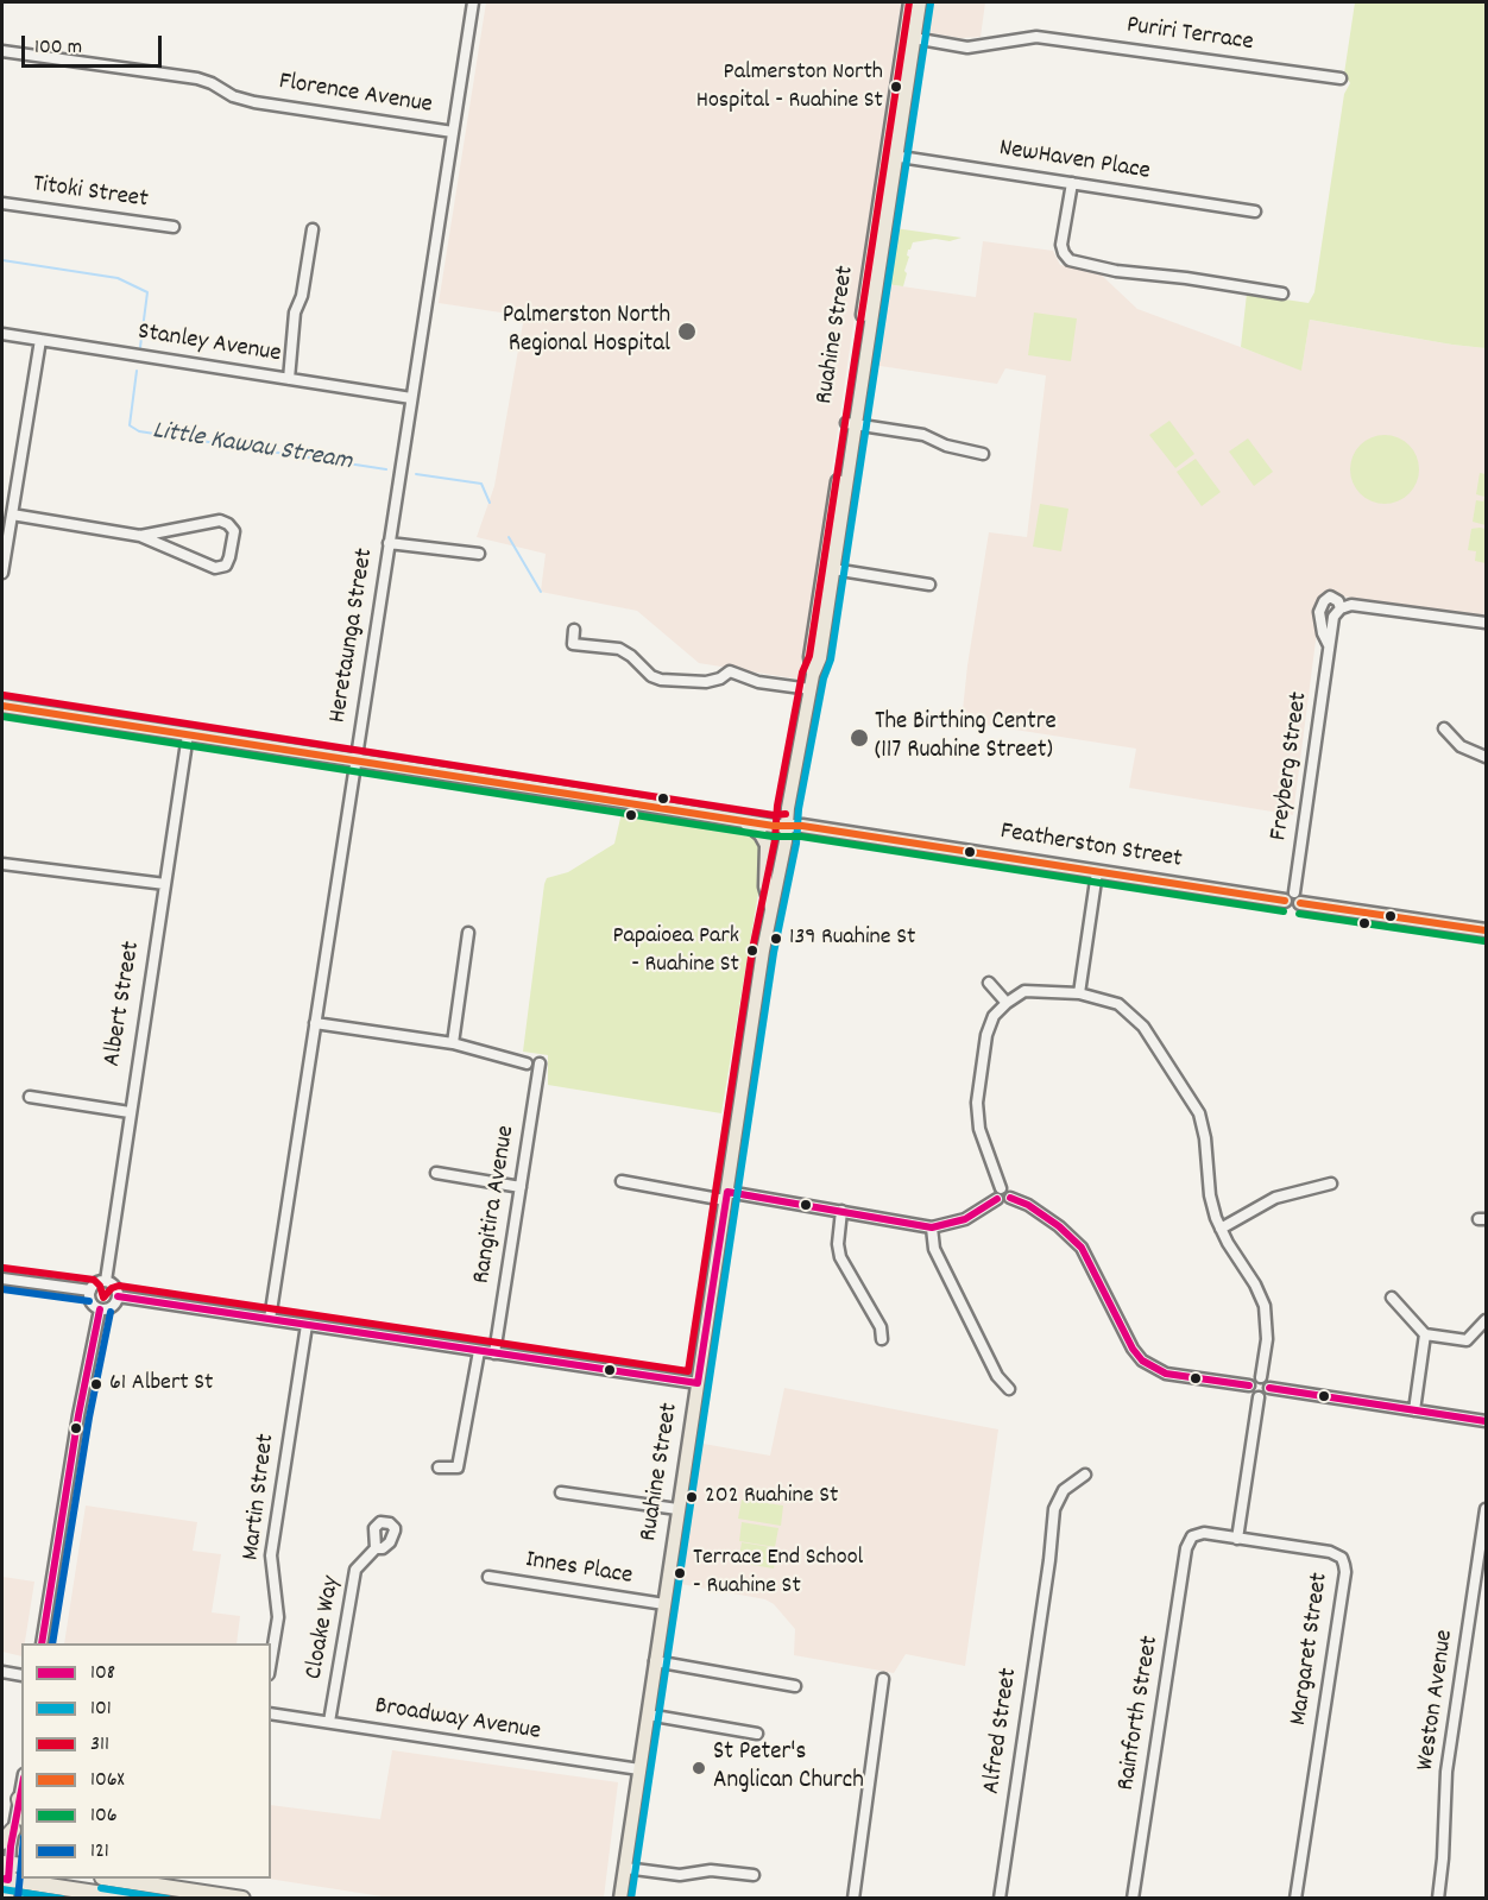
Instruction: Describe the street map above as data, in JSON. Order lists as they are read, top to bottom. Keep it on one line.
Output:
{"streets":{"main road":["Ruahine Street","Featherston Street"],"street":["Puriri Terrace","Florence Avenue","NewHaven Place","Titoki Street","Stanley Avenue","Heretaunga Street","Freyberg Street","Albert Street","Rangitira Avenue","Martin Street","Innes Place","Cloake Way","Margaret Street","Weston Avenue","Rainforth Street","Broadway Avenue","Alfred Street"]},"crossings":[["Puriri Terrace","Ruahine Street"],["Florence Avenue","Heretaunga Street"],["NewHaven Place","Ruahine Street"],["Ruahine Street","Featherston Street"],["Ruahine Street","Innes Place"],["Ruahine Street","Broadway Avenue"],["Stanley Avenue","Heretaunga Street"],["Heretaunga Street","Featherston Street"],["Freyberg Street","Featherston Street"],["Featherston Street","Albert Street"],["Cloake Way","Broadway Avenue"],["Margaret Street","Rainforth Street"]],"water":["Little Kawau Stream"],"places":["Palmerston North Hospital - Ruahine St","Palmerston North Regional Hospital","The Birthing Centre (117 Ruahine Street)","139 Ruahine St","Papaioea Park - Ruahine St","61 Albert St","202 Ruahine St","Terrace End School - Ruahine St","St Peter's Anglican Church"],"lines":["transit line 311","transit line 101","transit line 106X","transit line 106","transit line 108","transit line 121"],"legend":["108","101","311","106X","106","121"],"scale_bar":"100 m"}
